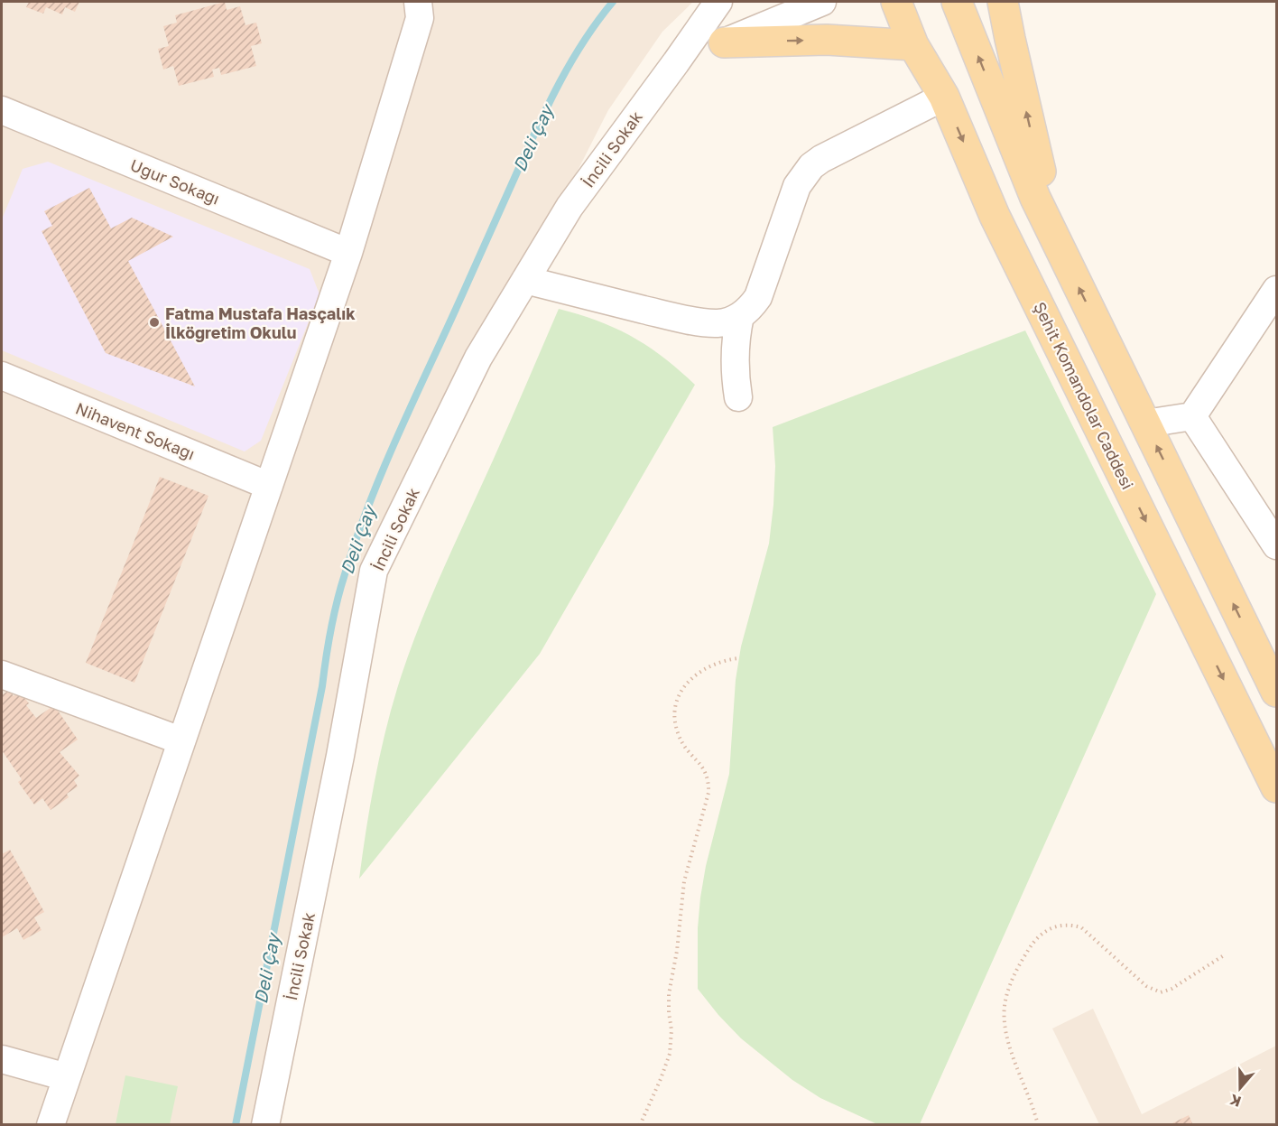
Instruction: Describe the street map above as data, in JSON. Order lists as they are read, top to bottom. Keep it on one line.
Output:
{"streets":{"main road":["Şehit Komandolar Caddesi"],"street":["İncili Sokak","Uğur Sokağı","Nihavent Sokağı"]},"water":["Deli Çay"],"places":["Fatma Mustafa Hasçalık İlköğretim Okulu"],"north":"bottom"}
